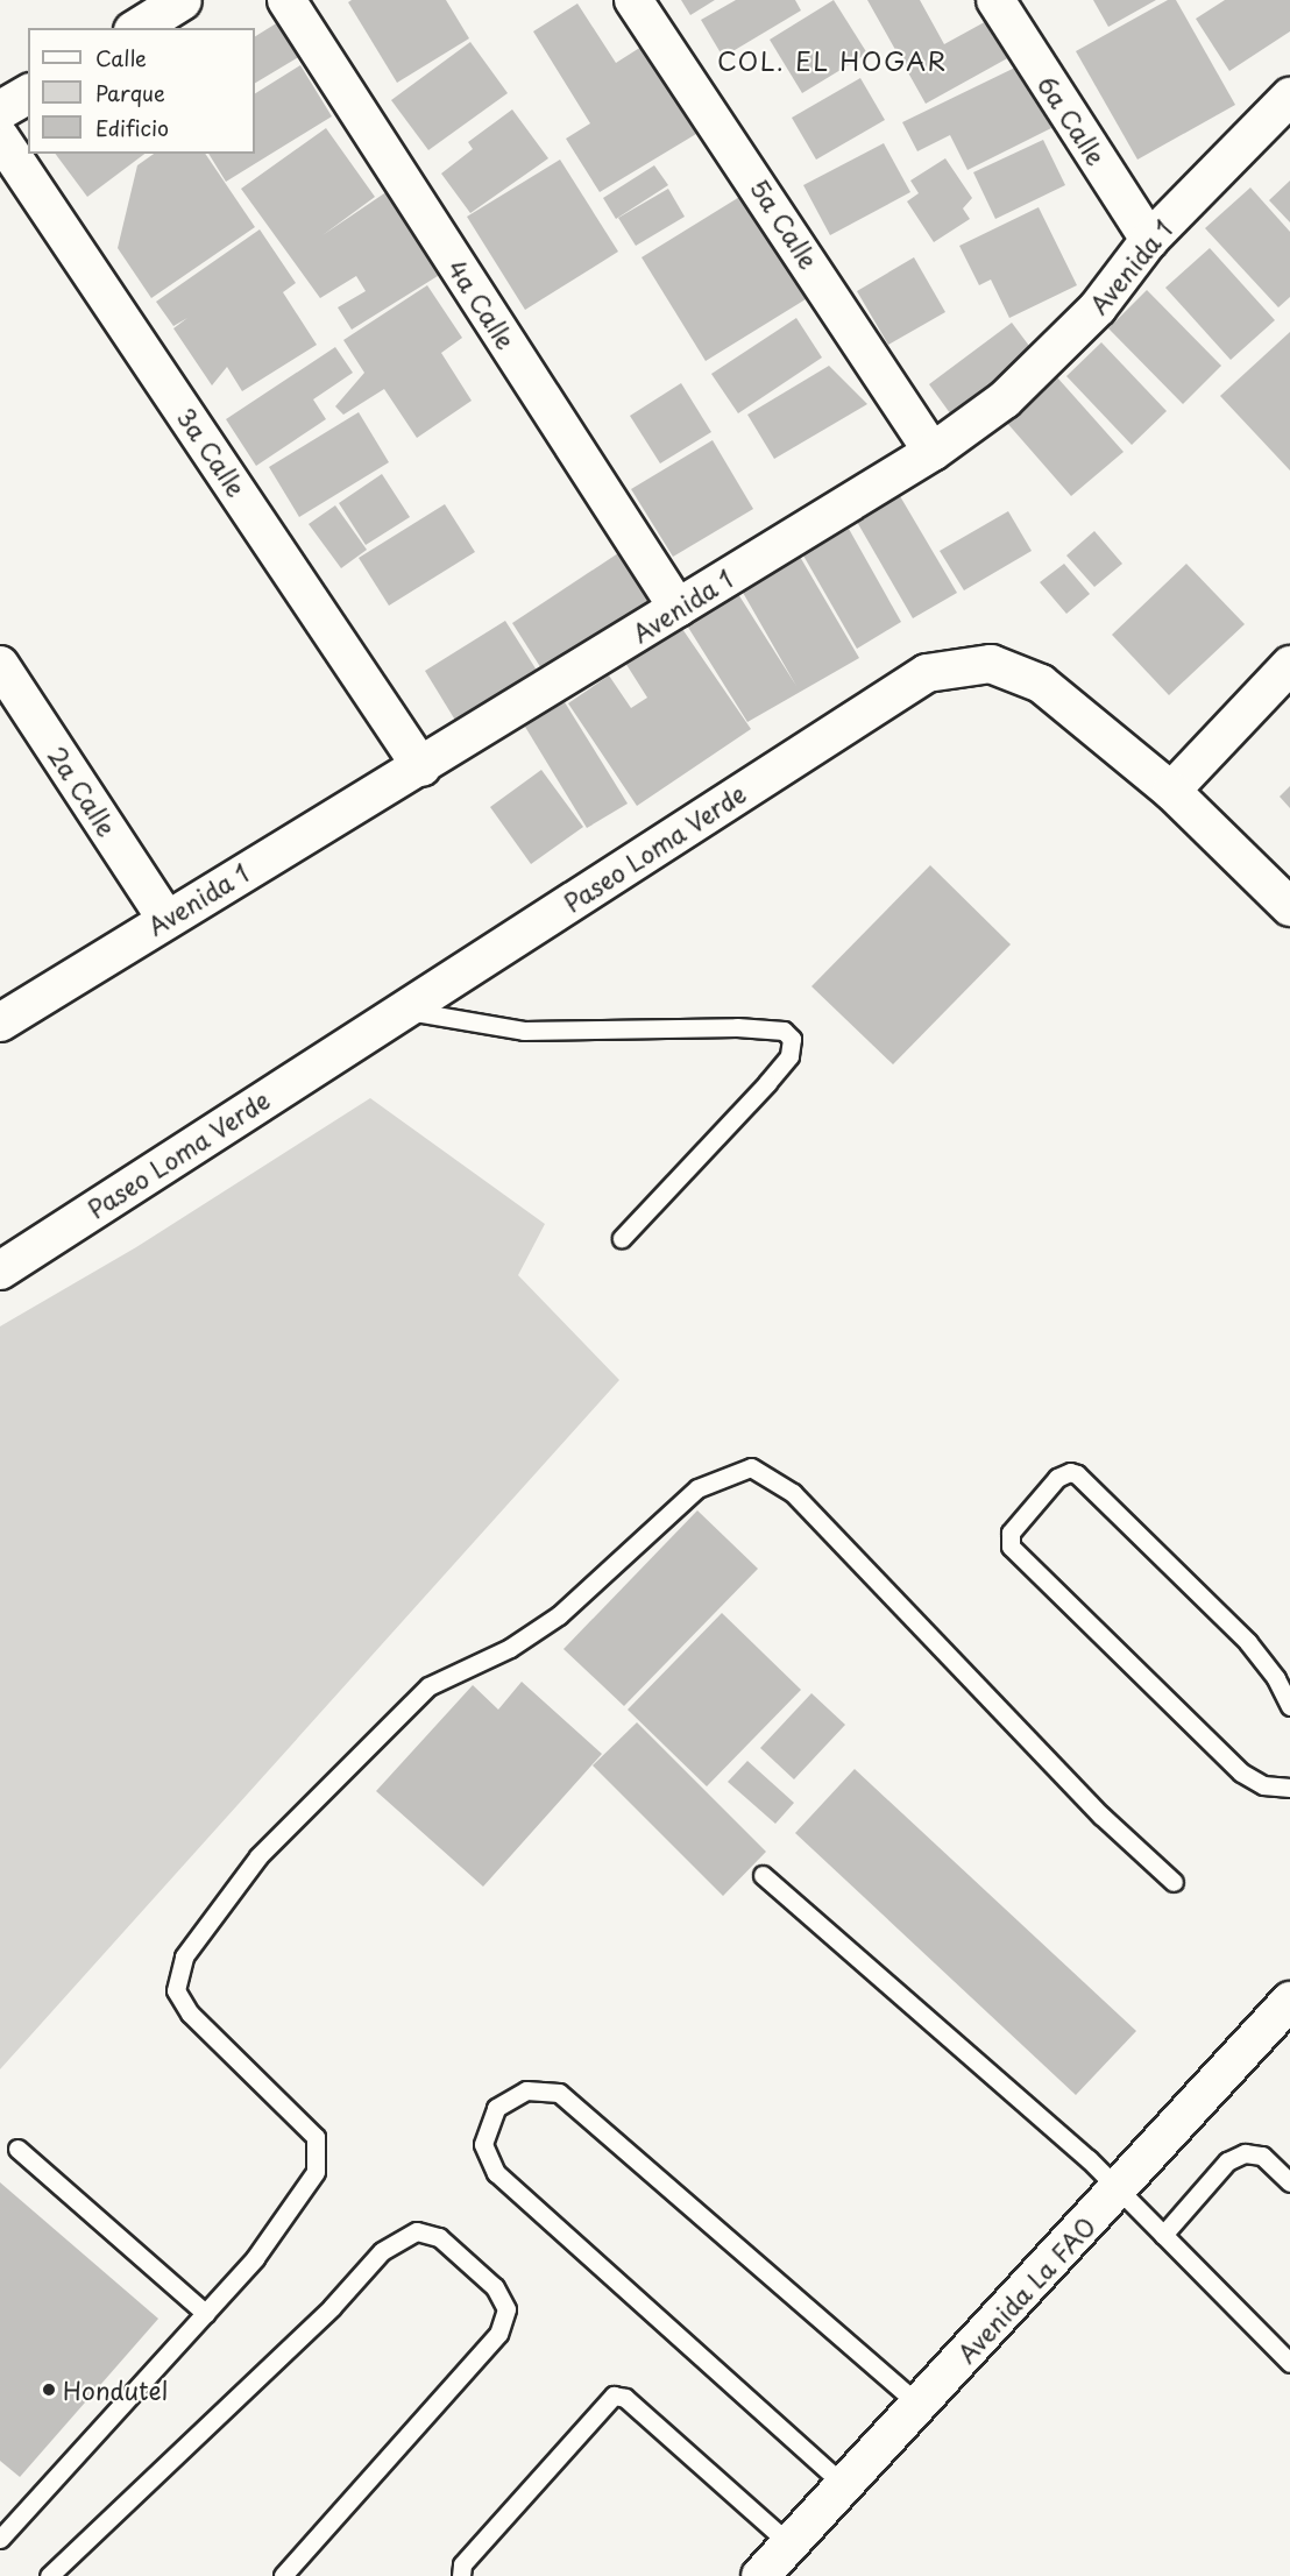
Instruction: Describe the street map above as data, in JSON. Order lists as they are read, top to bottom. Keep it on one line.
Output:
{"streets":{"street":["6a Calle","5a Calle","Avenida 1","4a Calle","3a Calle","2a Calle","Paseo Loma Verde","Avenida La FAO"]},"crossings":[["6a Calle","Avenida 1"],["5a Calle","Avenida 1"],["Avenida 1","4a Calle"],["Avenida 1","3a Calle"],["Avenida 1","2a Calle"]],"districts":["COL. EL HOGAR"],"places":["Hondutel"],"legend":["Calle","Parque","Edificio"]}
